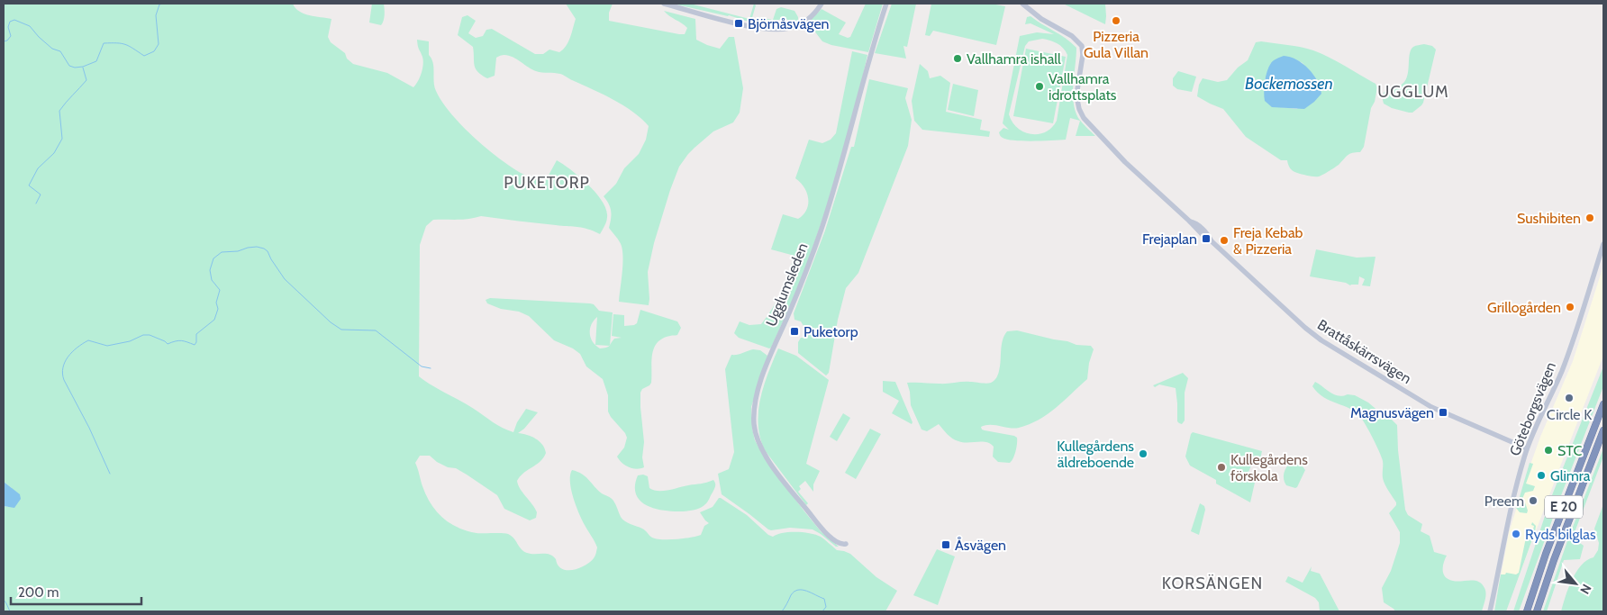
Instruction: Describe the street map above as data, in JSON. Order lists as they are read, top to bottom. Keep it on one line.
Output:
{"streets":{"highway":["E 20"],"street":["Ugglumsleden","Brattåskärrsvägen","Göteborgsvägen"]},"crossings":[["Brattåskärrsvägen","Göteborgsvägen"]],"districts":["UGGLUM","PUKETORP","KORSÄNGEN"],"water":["Bockemossen"],"places":{"other":["Pizzeria Gula Villan","Vallhamra ishall","Vallhamra idrottsplats","Sushibiten","Freja Kebab & Pizzeria","Grillogården","Circle K","STC","Kullegårdens äldreboende","Kullegårdens förskola","Glimra","Preem","Ryds bilglas"],"transit":["Björnåsvägen","Frejaplan","Puketorp","Magnusvägen","Åsvägen"]},"scale_bar":"200 m","north":"bottom right"}
